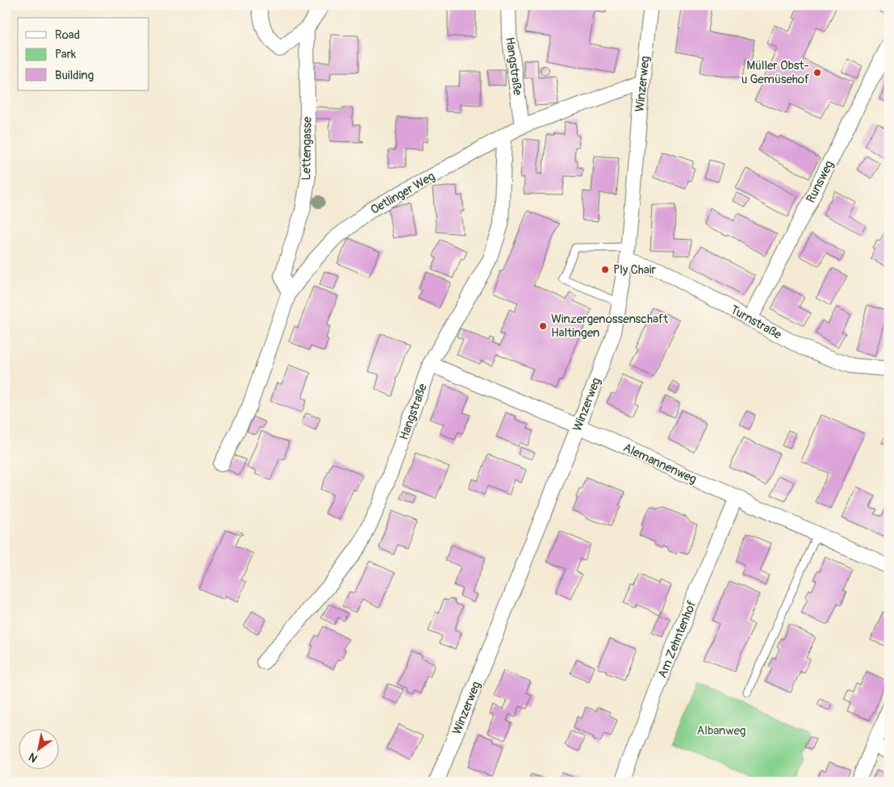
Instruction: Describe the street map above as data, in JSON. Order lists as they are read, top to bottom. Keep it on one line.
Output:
{"streets":{"street":["Hangstraße","Winzerweg","Lettengasse","Runsweg","Oetlinger Weg","Turnstraße","Alemannenweg","Am Zehntenhof"]},"crossings":[["Hangstraße","Oetlinger Weg"],["Hangstraße","Alemannenweg"],["Winzerweg","Oetlinger Weg"],["Winzerweg","Turnstraße"],["Winzerweg","Alemannenweg"],["Lettengasse","Oetlinger Weg"],["Runsweg","Turnstraße"],["Alemannenweg","Am Zehntenhof"]],"parks":["Albanweg"],"places":["Müller Obst- u Gemüsehof","Ply Chair","Winzergenossenschaft Haltingen"],"legend":["Road","Park","Building"],"north":"bottom left"}
